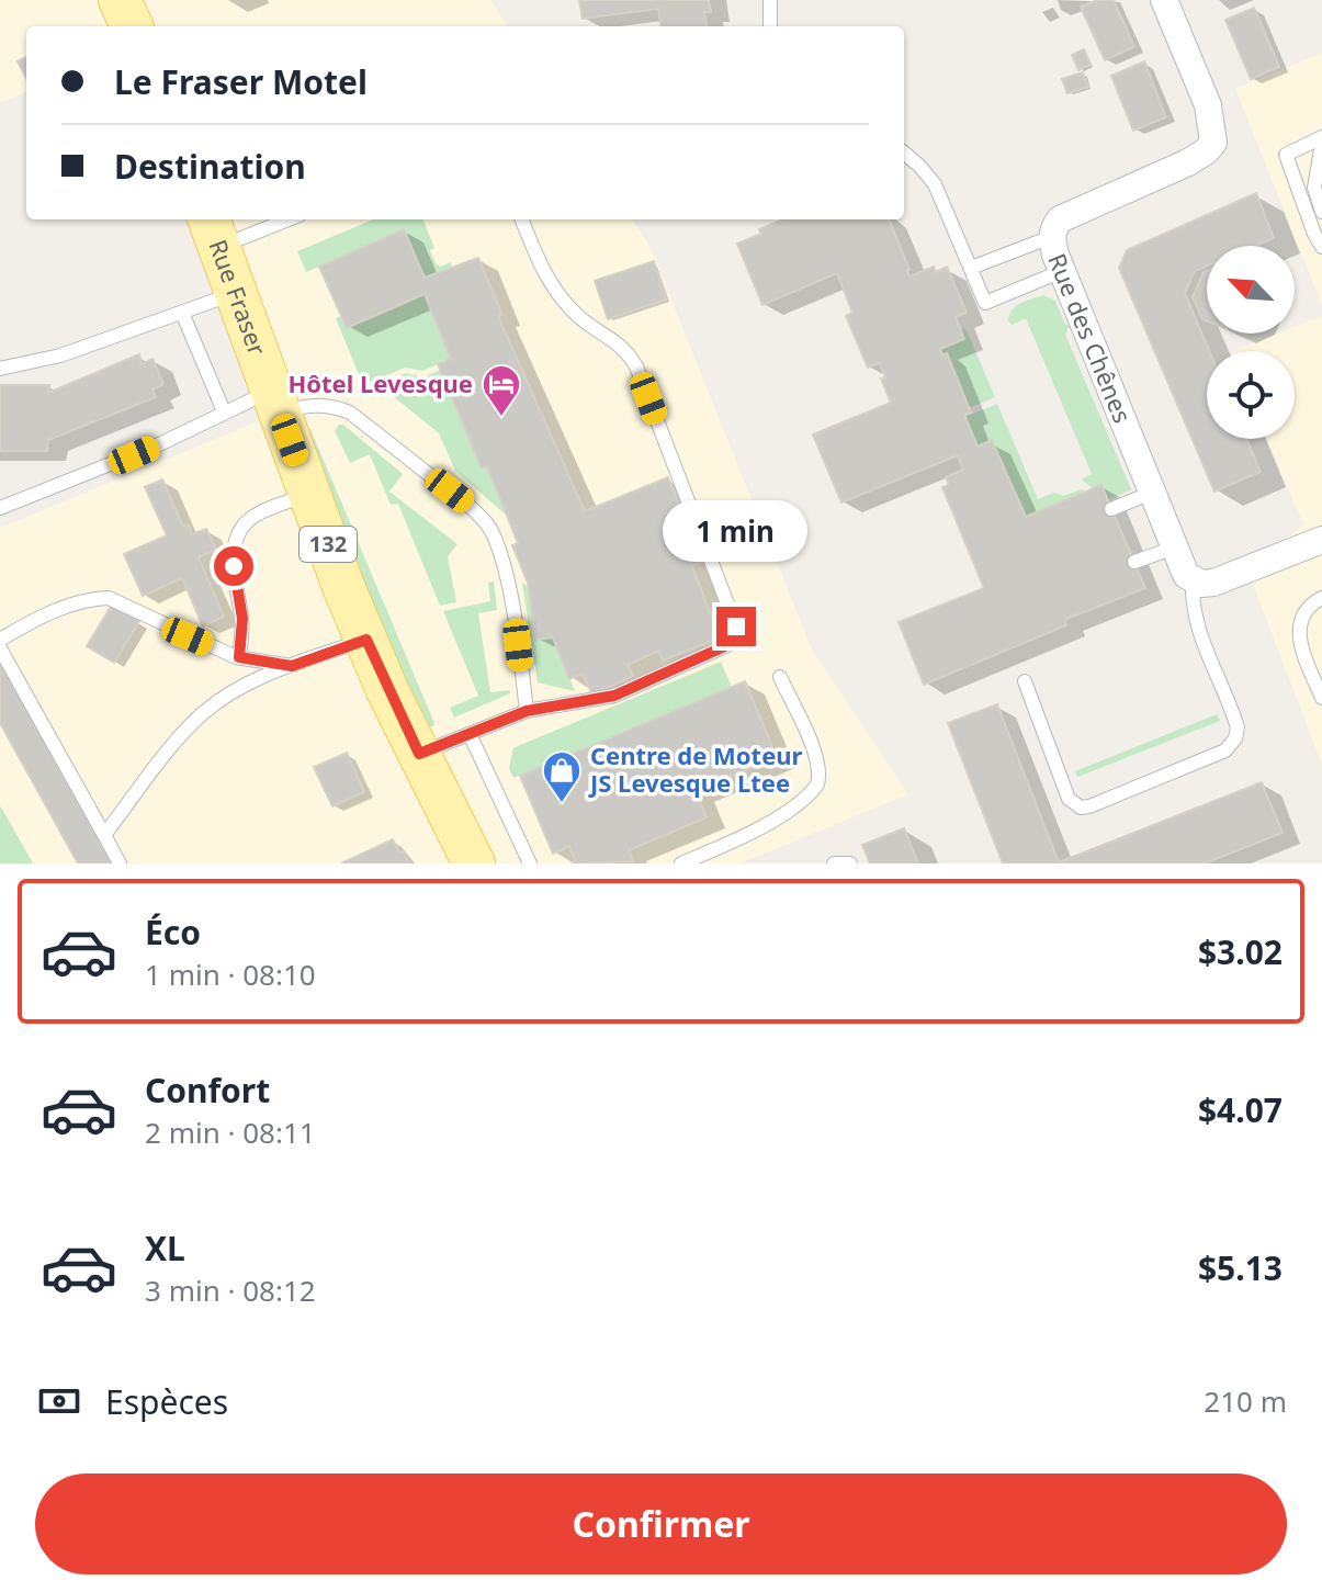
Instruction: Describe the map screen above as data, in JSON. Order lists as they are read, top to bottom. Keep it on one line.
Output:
{"streets":{"main road":["Rue Fraser","132"],"street":["Rue des Chênes"]},"places":{"hotel":["Hôtel Levesque"],"shop":["Centre de Moteur JS Levesque Ltee"]},"north":"top left","page":{"banner":["Le Fraser Motel","Destination"],"bubble":"1 min","list":[{"name":"Éco","note":"1 min · 08:10","value":"$3.02"},{"name":"Confort","note":"2 min · 08:11","value":"$4.07"},{"name":"XL","note":"3 min · 08:12","value":"$5.13"}],"pay":["Espèces","210 m"],"buttons":"Confirmer"}}
